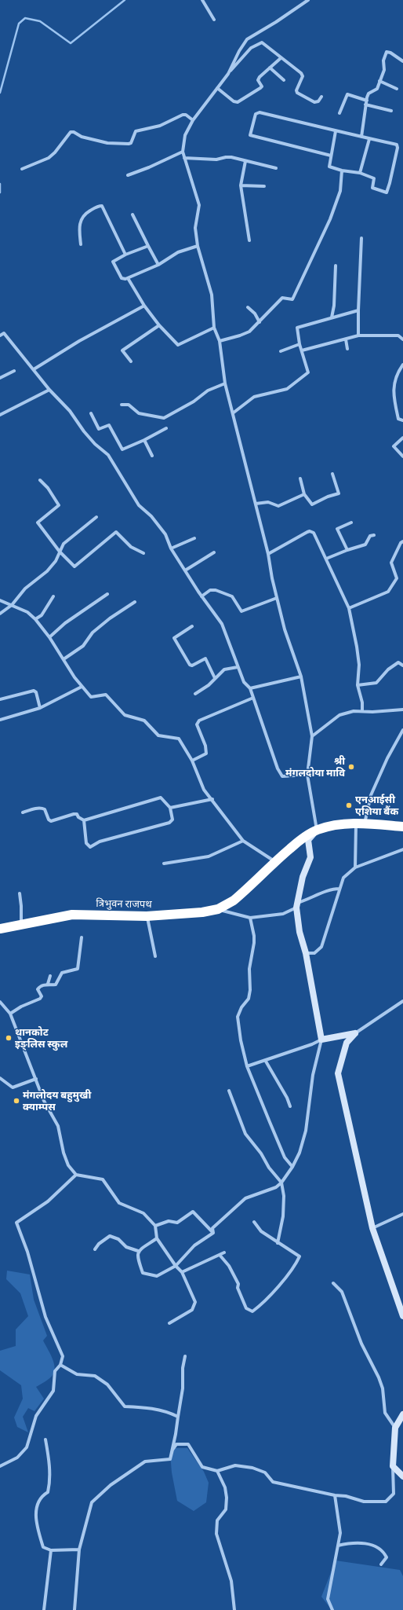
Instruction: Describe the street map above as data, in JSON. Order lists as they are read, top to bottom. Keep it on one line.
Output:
{"streets":{"highway":["त्रिभुवन राजपथ"]},"places":["श्री मंगलदोया मावि","एनआईसी एशिया बैंक","थानकोट इङ्लिस स्कुल","मंगलोदय बहुमुखी क्याम्पस"]}
